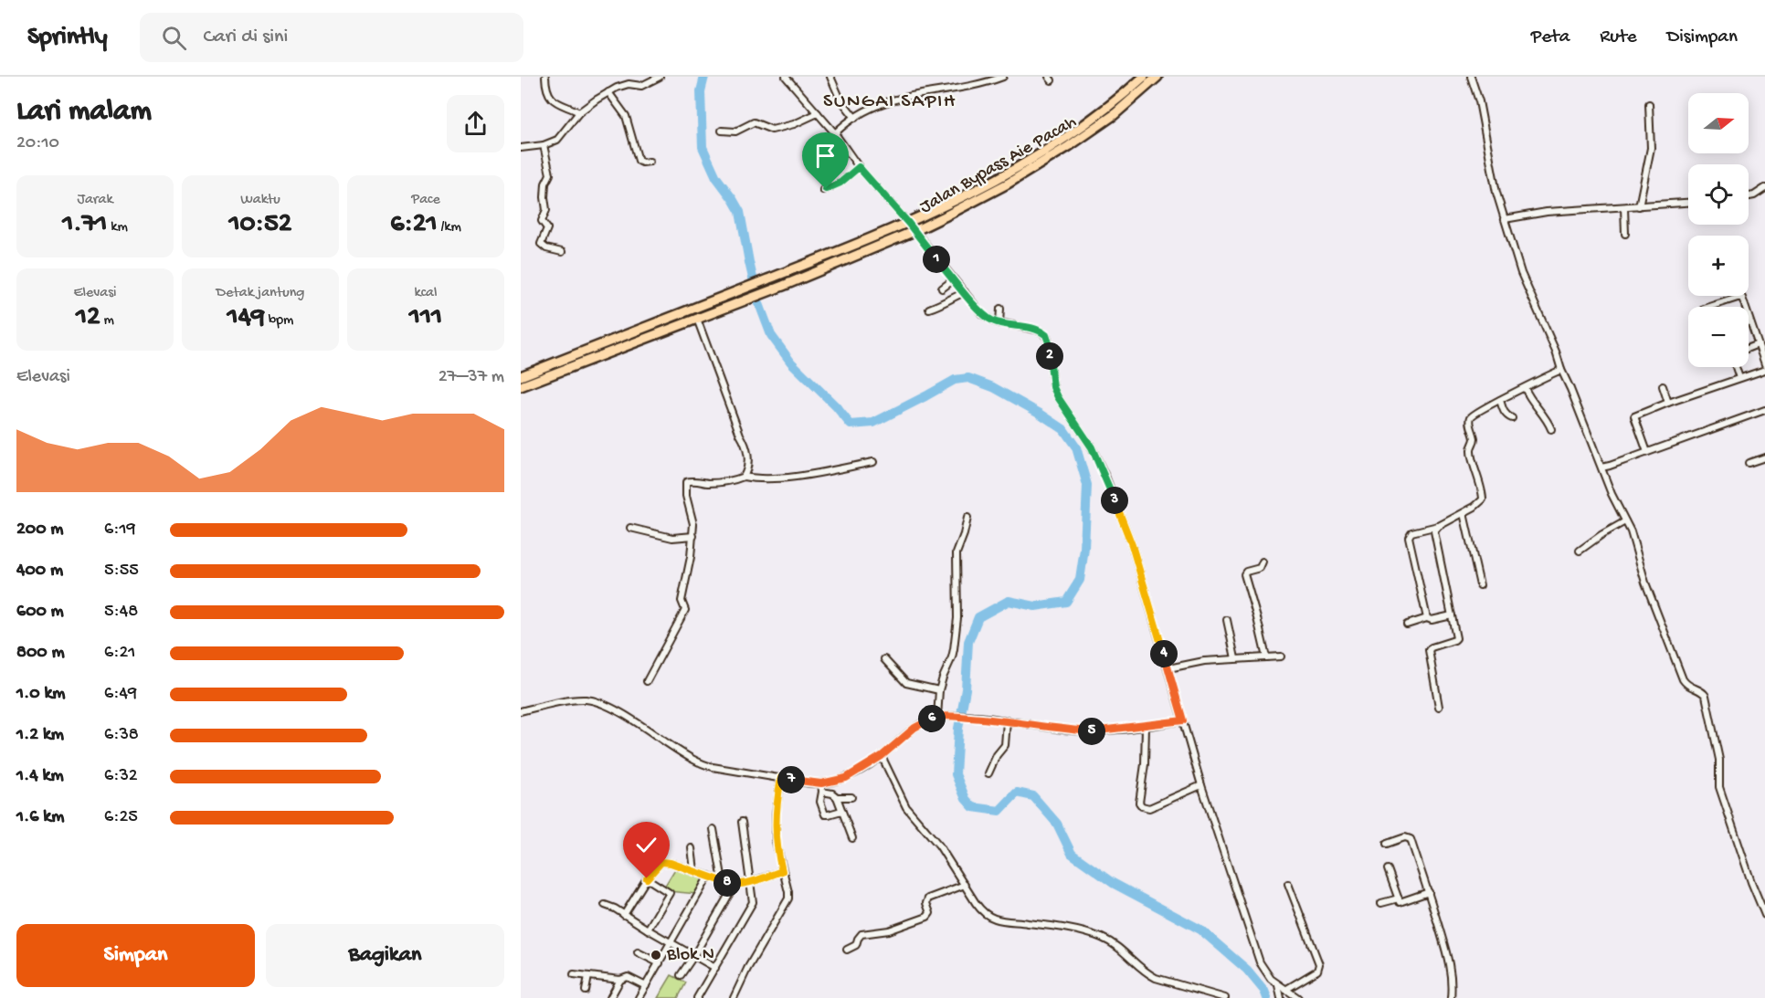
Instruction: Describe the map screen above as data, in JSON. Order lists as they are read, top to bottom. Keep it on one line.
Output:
{"streets":{"highway":["Jalan Bypass Aie Pacah"]},"districts":["SUNGAI SAPIH"],"places":["Blok N"],"north":"right","page":{"header":"Sprintly","search":"Cari di sini","nav":["Peta","Rute","Disimpan"],"heading":["Lari malam","20:10"],"map_buttons":["+","−"],"stats":[["Jarak","1.71 km"],["Waktu","10:52"],["Pace","6:21 /km"],["Elevasi","12 m"],["Detak jantung","149 bpm"],["kcal","111"]],"pins":["1","2","3","4","6","5","7","8"],"chart":["Elevasi","27–37 m"],"list":[{"name":"200 m","note":"6:19"},{"name":"400 m","note":"5:55"},{"name":"600 m","note":"5:48"},{"name":"800 m","note":"6:21"},{"name":"1.0 km","note":"6:49"},{"name":"1.2 km","note":"6:38"},{"name":"1.4 km","note":"6:32"},{"name":"1.6 km","note":"6:25"}],"buttons":["Simpan","Bagikan"]}}
